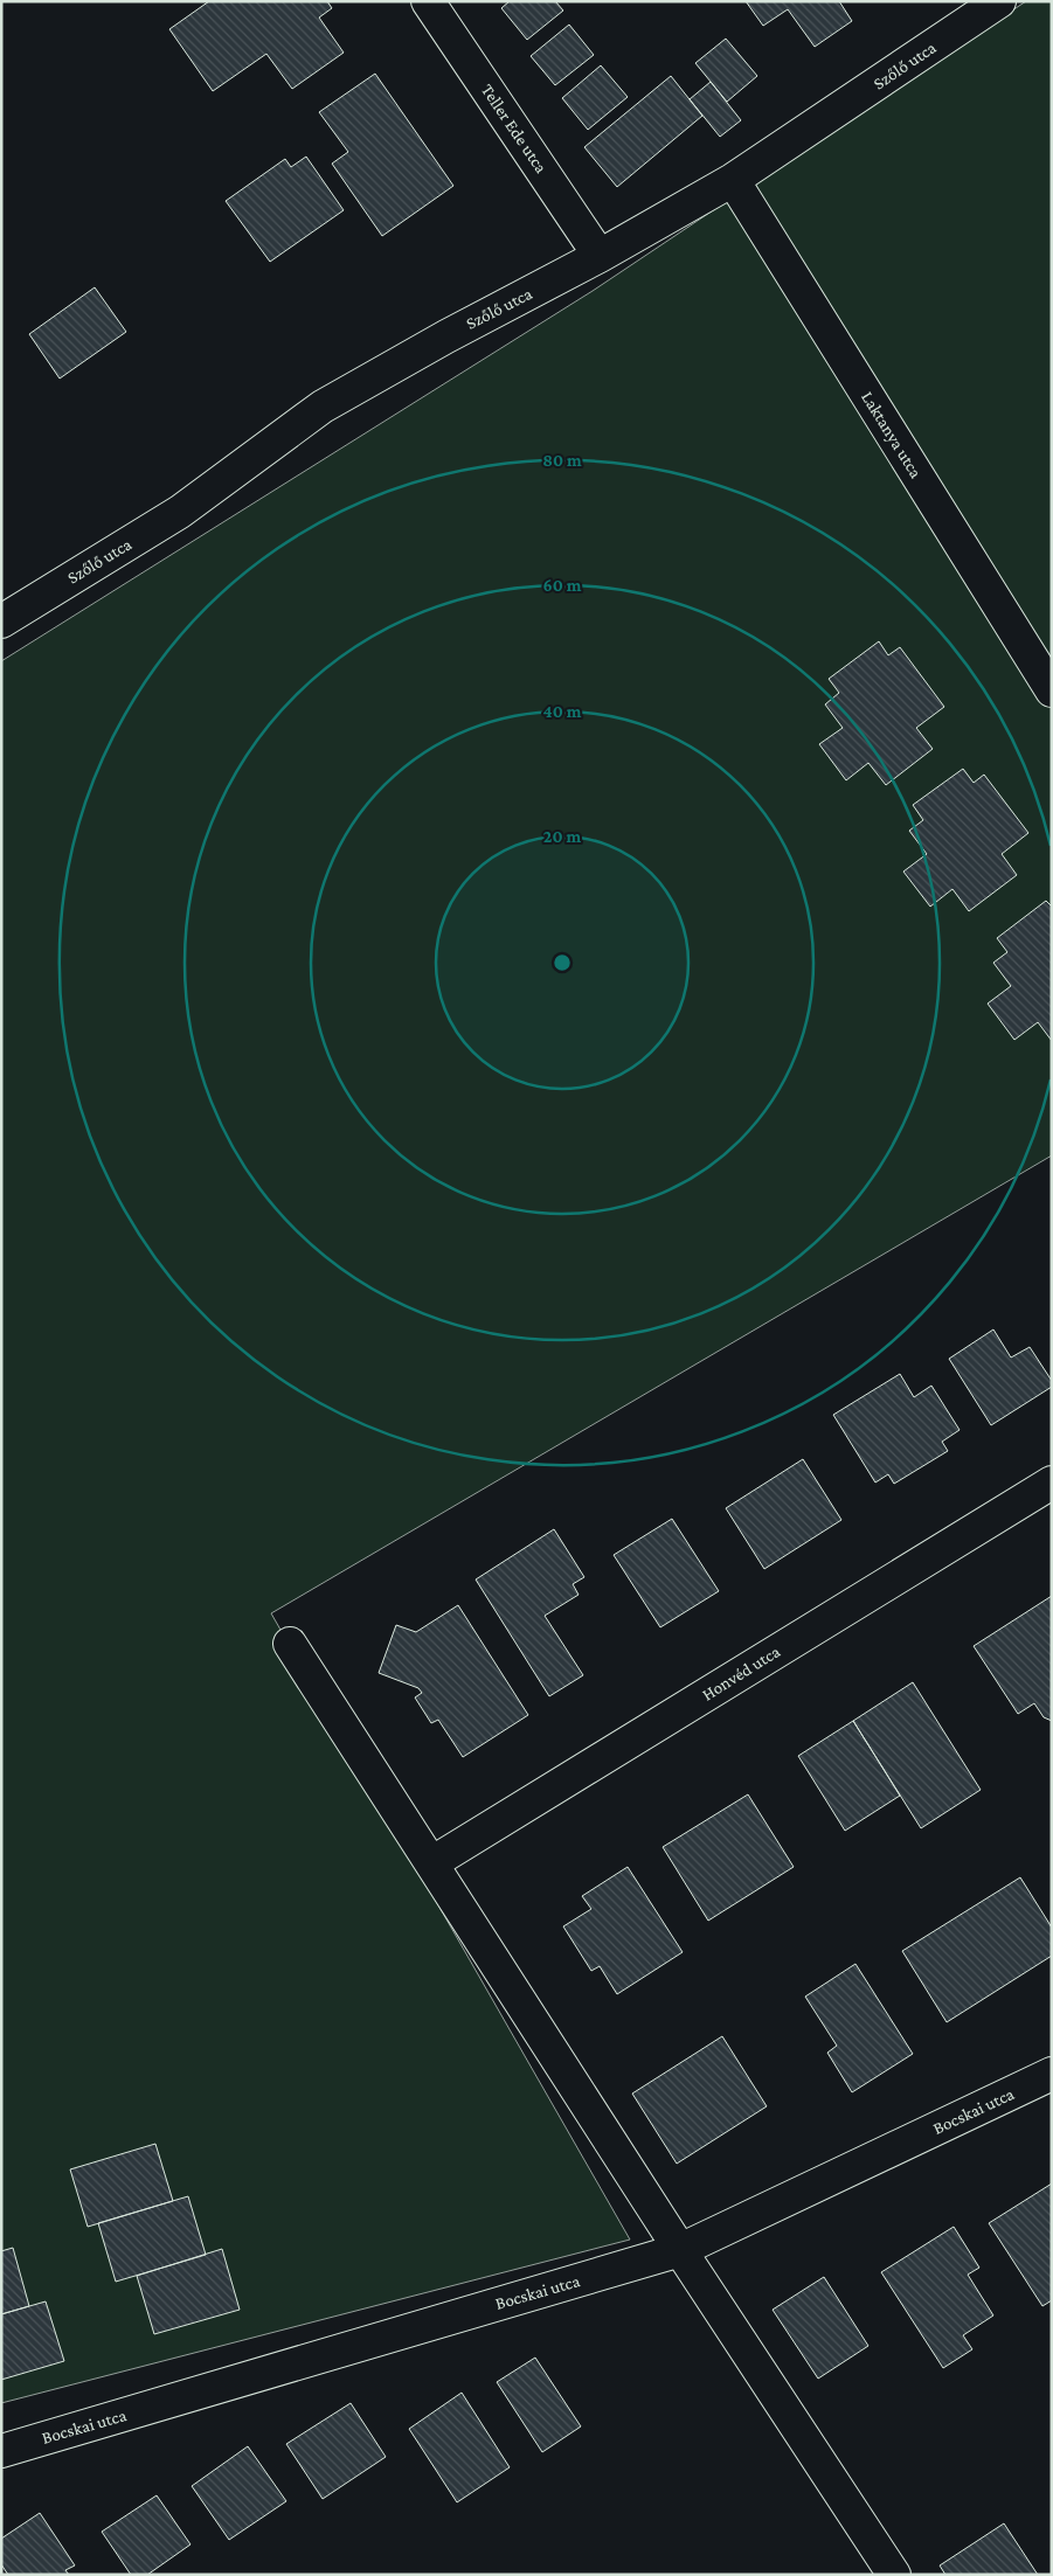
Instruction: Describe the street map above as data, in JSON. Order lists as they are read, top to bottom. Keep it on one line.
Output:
{"streets":{"street":["Szőlő utca","Teller Ede utca","Laktanya utca","Honvéd utca","Bocskai utca"]},"crossings":[["Szőlő utca","Teller Ede utca"],["Szőlő utca","Laktanya utca"]],"rings":["80 m","60 m","40 m","20 m"]}
